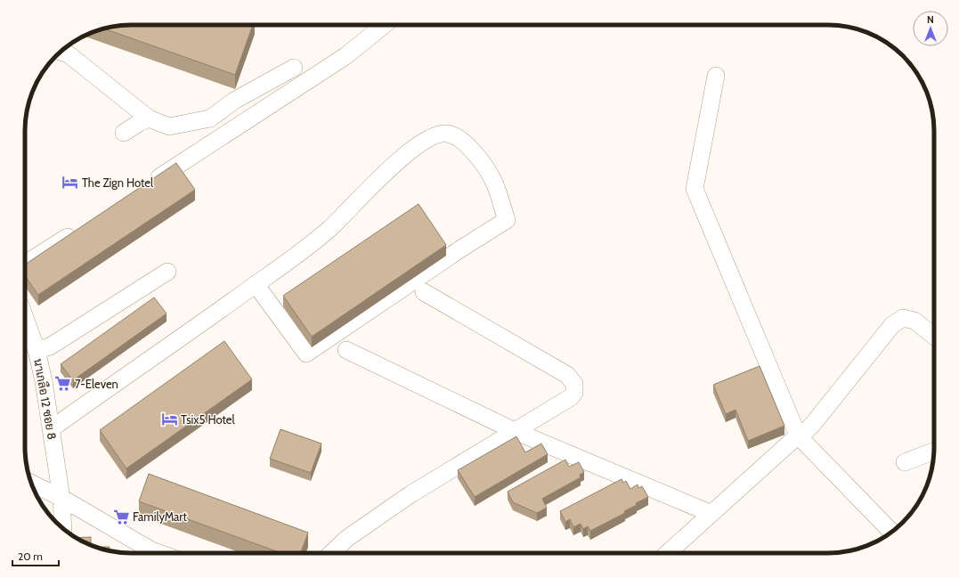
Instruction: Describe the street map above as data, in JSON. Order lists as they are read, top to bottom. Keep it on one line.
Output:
{"streets":{"street":["นาเกลือ 12 ซอย 8"]},"places":{"hotel":["The Zign Hotel","Tsix5 Hotel"],"supermarket":["7-Eleven","FamilyMart"]},"scale_bar":"20 m","north":"top"}
